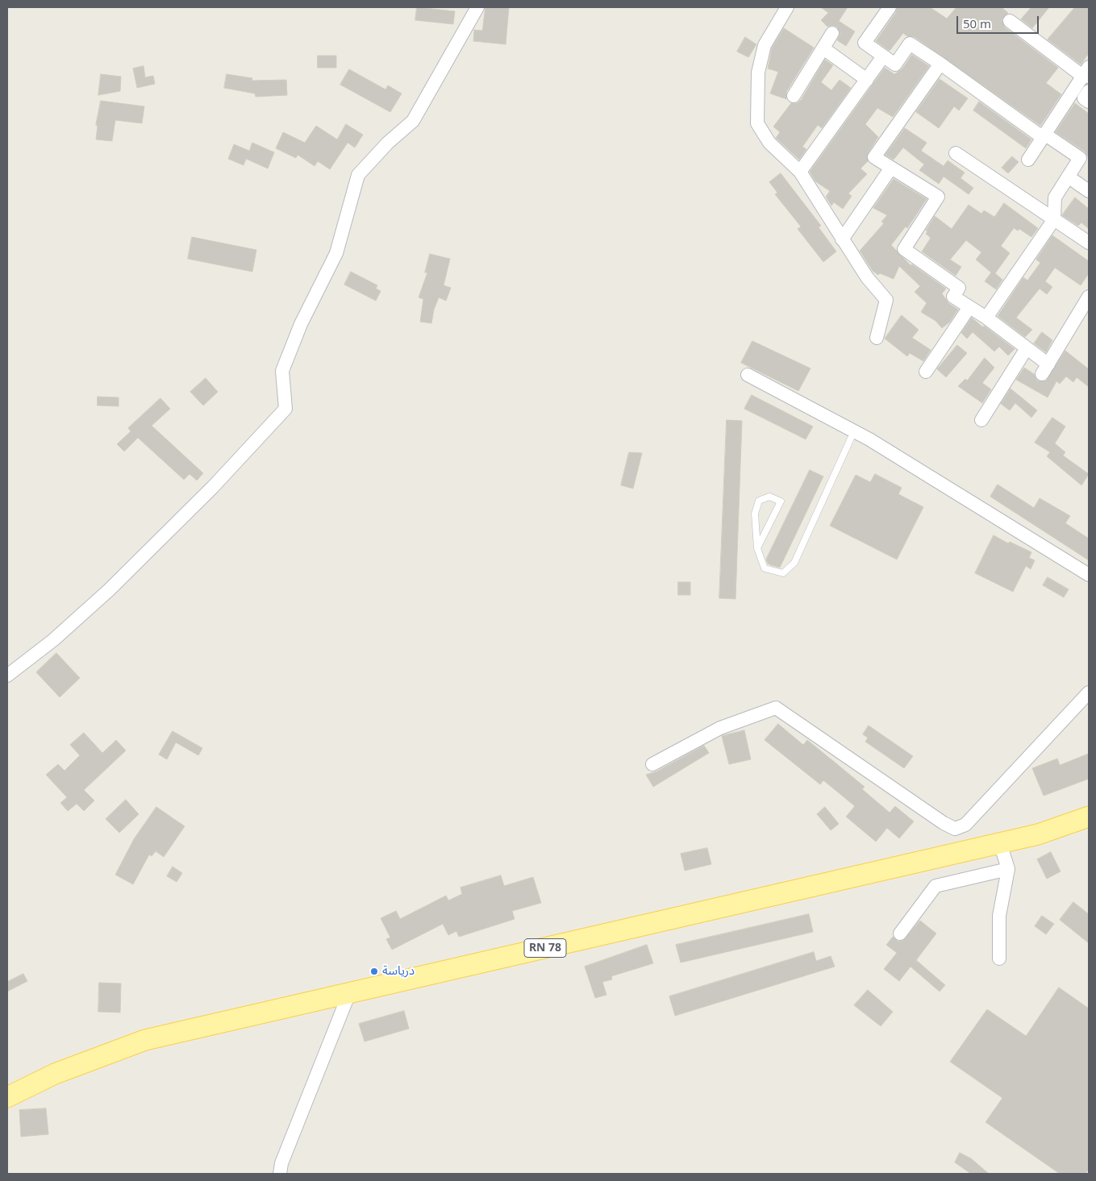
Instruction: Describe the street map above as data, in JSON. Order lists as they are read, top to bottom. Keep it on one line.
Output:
{"streets":{"main road":["RN 78"]},"places":["درياسة"],"scale_bar":"50 m"}
